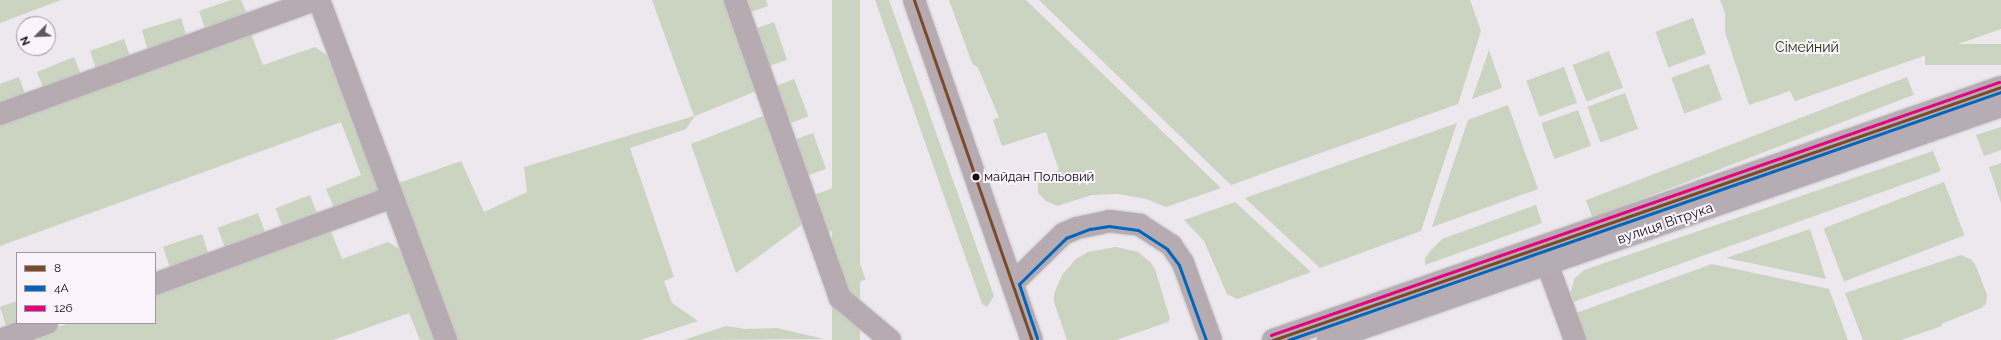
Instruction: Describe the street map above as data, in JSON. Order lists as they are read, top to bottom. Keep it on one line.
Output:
{"streets":{"main road":["вулиця Вітрука"]},"parks":["Сімейний"],"places":["майдан Польовий"],"lines":["transit line 8","transit line 126","transit line 4А"],"legend":["8","4А","126"],"north":"bottom left"}
